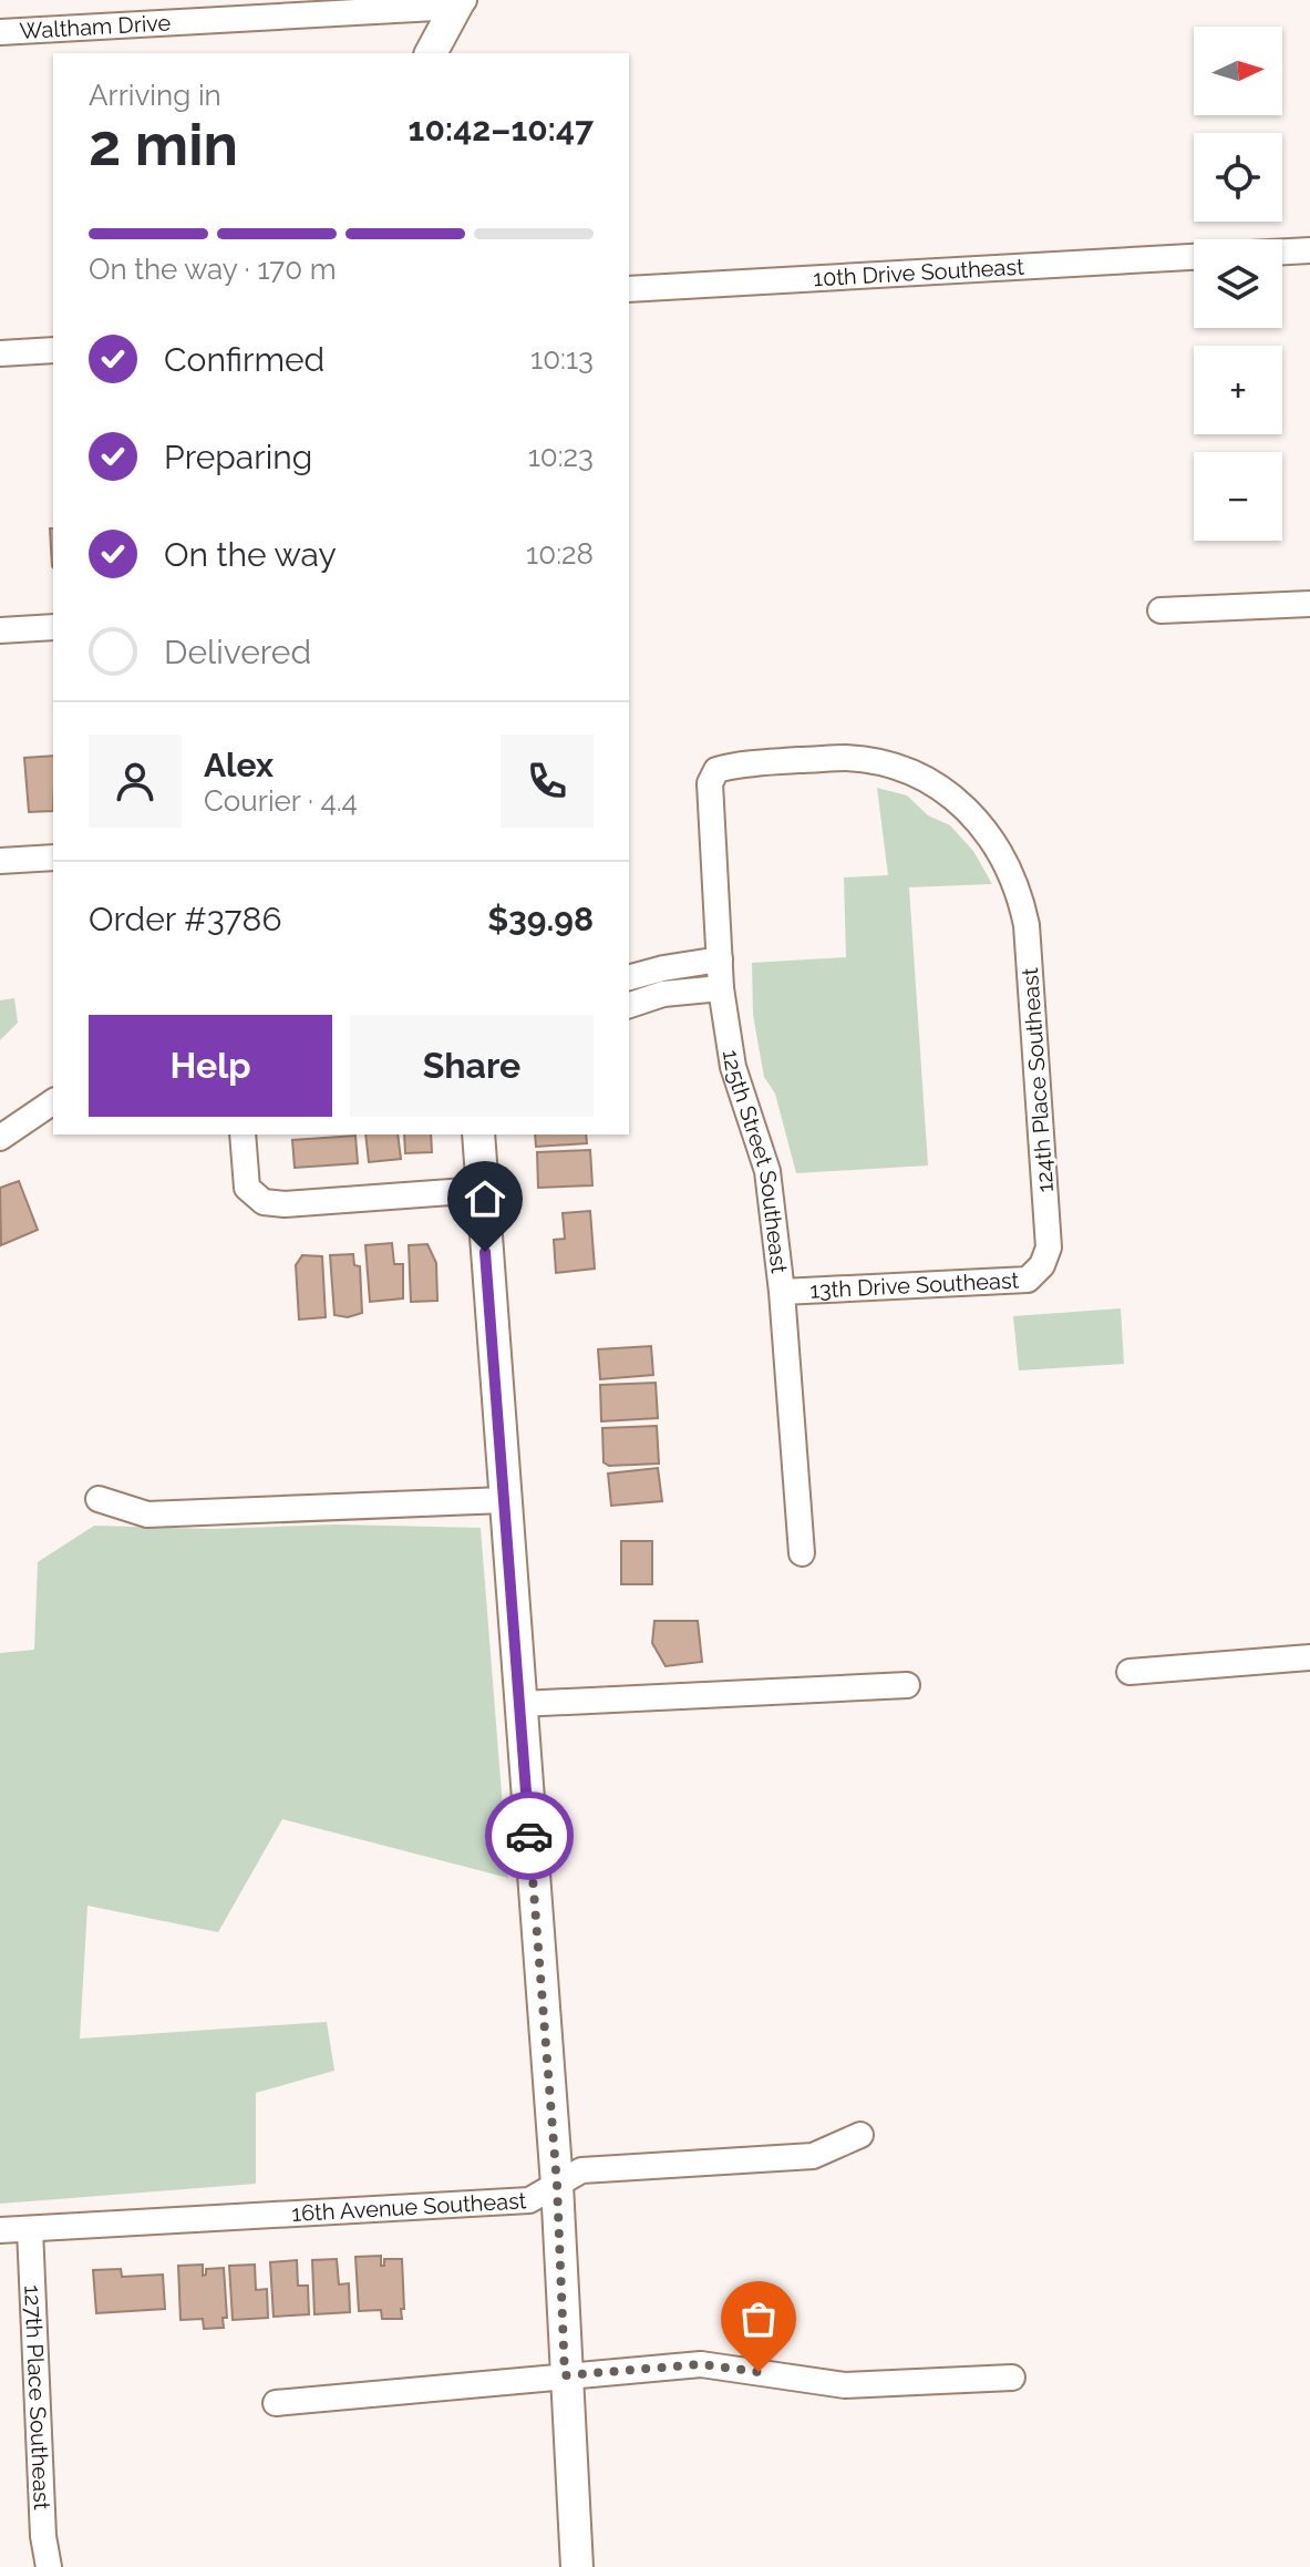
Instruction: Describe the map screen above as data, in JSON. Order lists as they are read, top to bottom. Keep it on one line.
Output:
{"streets":{"street":["Waltham Drive","10th Drive Southeast","124th Place Southeast","125th Street Southeast","13th Drive Southeast","16th Avenue Southeast","127th Place Southeast"]},"crossings":[["124th Place Southeast","125th Street Southeast"],["124th Place Southeast","13th Drive Southeast"],["125th Street Southeast","13th Drive Southeast"],["16th Avenue Southeast","127th Place Southeast"]],"north":"right","page":{"map_buttons":["+","−"],"heading":["2 min","Arriving in","10:42–10:47"],"panel":["Alex","Courier · 4.4","Order #3786","$39.98"],"bar":"On the way · 170 m","list":[["Confirmed","10:13"],["Preparing","10:23"],["On the way","10:28"],"Delivered"],"buttons":["Help","Share"]}}
